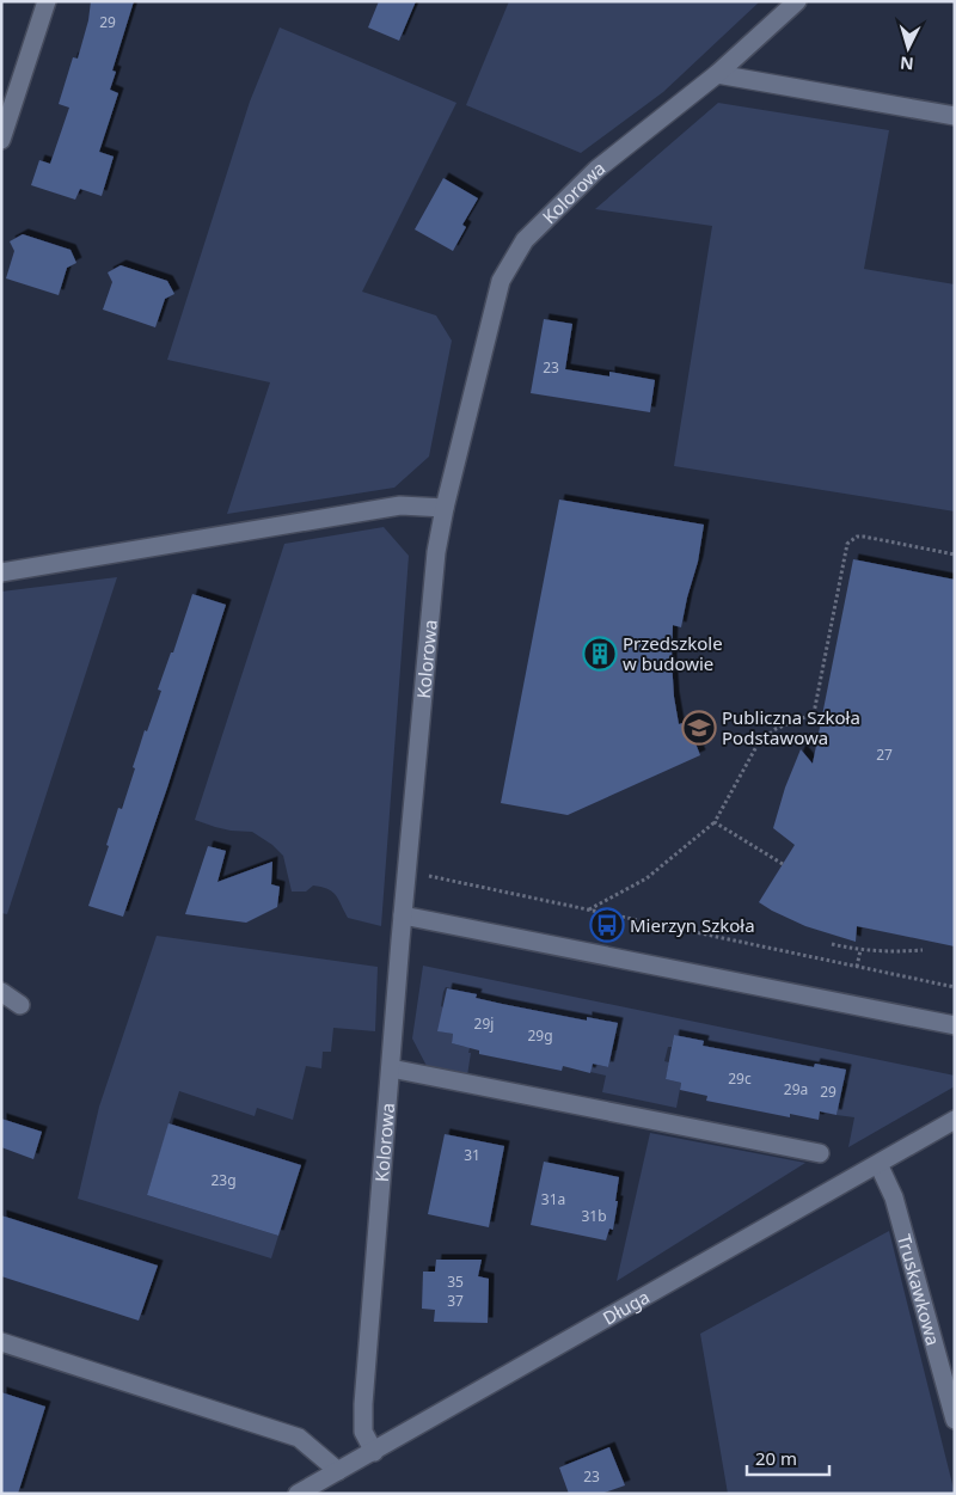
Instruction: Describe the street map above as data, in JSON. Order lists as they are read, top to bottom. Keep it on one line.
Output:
{"streets":{"street":["Kolorowa","Truskawkowa","Długa"]},"crossings":[["Kolorowa","Długa"],["Truskawkowa","Długa"]],"places":{"building":["Przedszkole w budowie"],"school or university":["Publiczna Szkoła Podstawowa"],"bus stop":["Mierzyn Szkoła"]},"house_numbers":["29","23","27","29j","29g","29c","29a","29","31","23g","31a","31b","35","37","23"],"scale_bar":"20 m","north":"bottom"}
